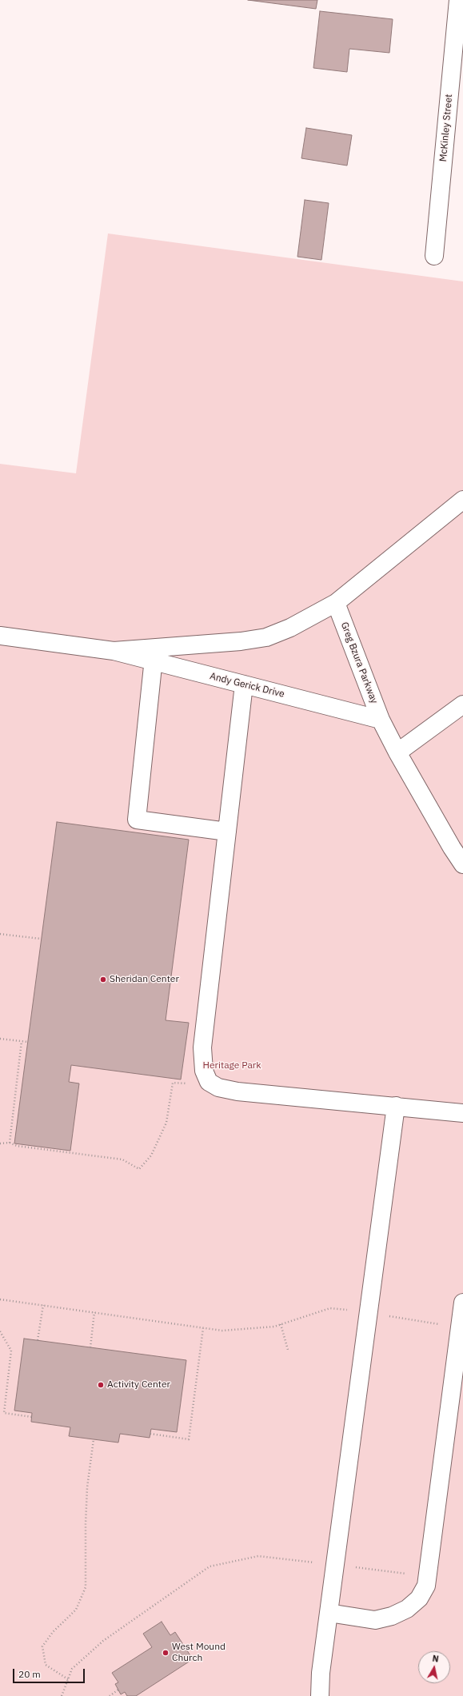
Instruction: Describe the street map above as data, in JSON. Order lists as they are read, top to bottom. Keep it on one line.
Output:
{"streets":{"street":["McKinley Street","Greg Bzura Parkway","Andy Gerick Drive"]},"crossings":[["Greg Bzura Parkway","Andy Gerick Drive"]],"parks":["Heritage Park"],"places":["Sheridan Center","Activity Center","West Mound Church"],"scale_bar":"20 m","north":"top"}
